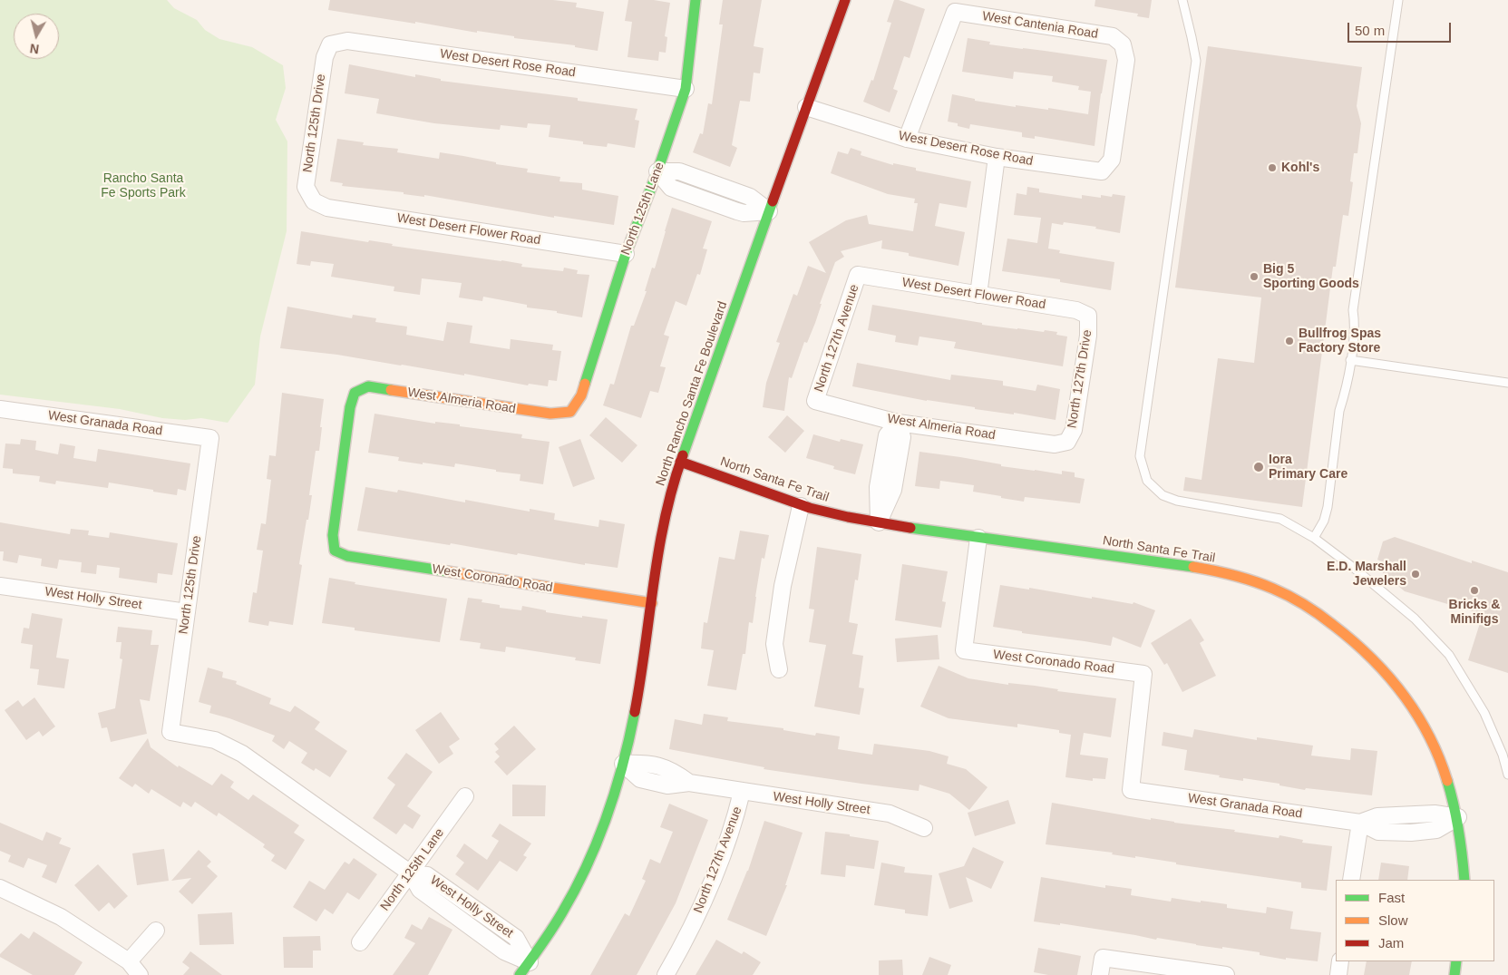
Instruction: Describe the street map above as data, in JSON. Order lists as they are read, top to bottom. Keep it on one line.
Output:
{"streets":{"street":["West Cantenia Road","West Desert Rose Road","North 125th Drive","North 125th Lane","West Desert Flower Road","North 127th Avenue","North 127th Drive","North Rancho Santa Fe Boulevard","West Almeria Road","West Granada Road","North Santa Fe Trail","West Coronado Road","West Holly Street"]},"crossings":[["West Cantenia Road","West Desert Rose Road"],["West Desert Rose Road","North 125th Drive"],["West Desert Rose Road","North 125th Lane"],["West Desert Rose Road","North Rancho Santa Fe Boulevard"],["North 125th Drive","West Desert Flower Road"],["North 125th Drive","West Granada Road"],["North 125th Drive","West Holly Street"],["North 125th Lane","West Desert Flower Road"],["North 125th Lane","West Almeria Road"],["North 125th Lane","West Holly Street"],["West Desert Flower Road","North 127th Avenue"],["West Desert Flower Road","North 127th Drive"],["North 127th Avenue","West Almeria Road"],["North 127th Avenue","West Holly Street"],["North 127th Drive","West Almeria Road"],["North Rancho Santa Fe Boulevard","North Santa Fe Trail"],["North Rancho Santa Fe Boulevard","West Coronado Road"],["North Rancho Santa Fe Boulevard","West Holly Street"],["West Almeria Road","West Coronado Road"],["West Granada Road","North Santa Fe Trail"],["West Granada Road","West Coronado Road"],["North Santa Fe Trail","West Coronado Road"]],"parks":["Rancho Santa Fe Sports Park"],"places":["Kohl's","Big 5 Sporting Goods","Bullfrog Spas Factory Store","Iora Primary Care","E.D. Marshall Jewelers","Bricks & Minifigs"],"legend":["Fast","Slow","Jam"],"scale_bar":"50 m","north":"bottom"}
